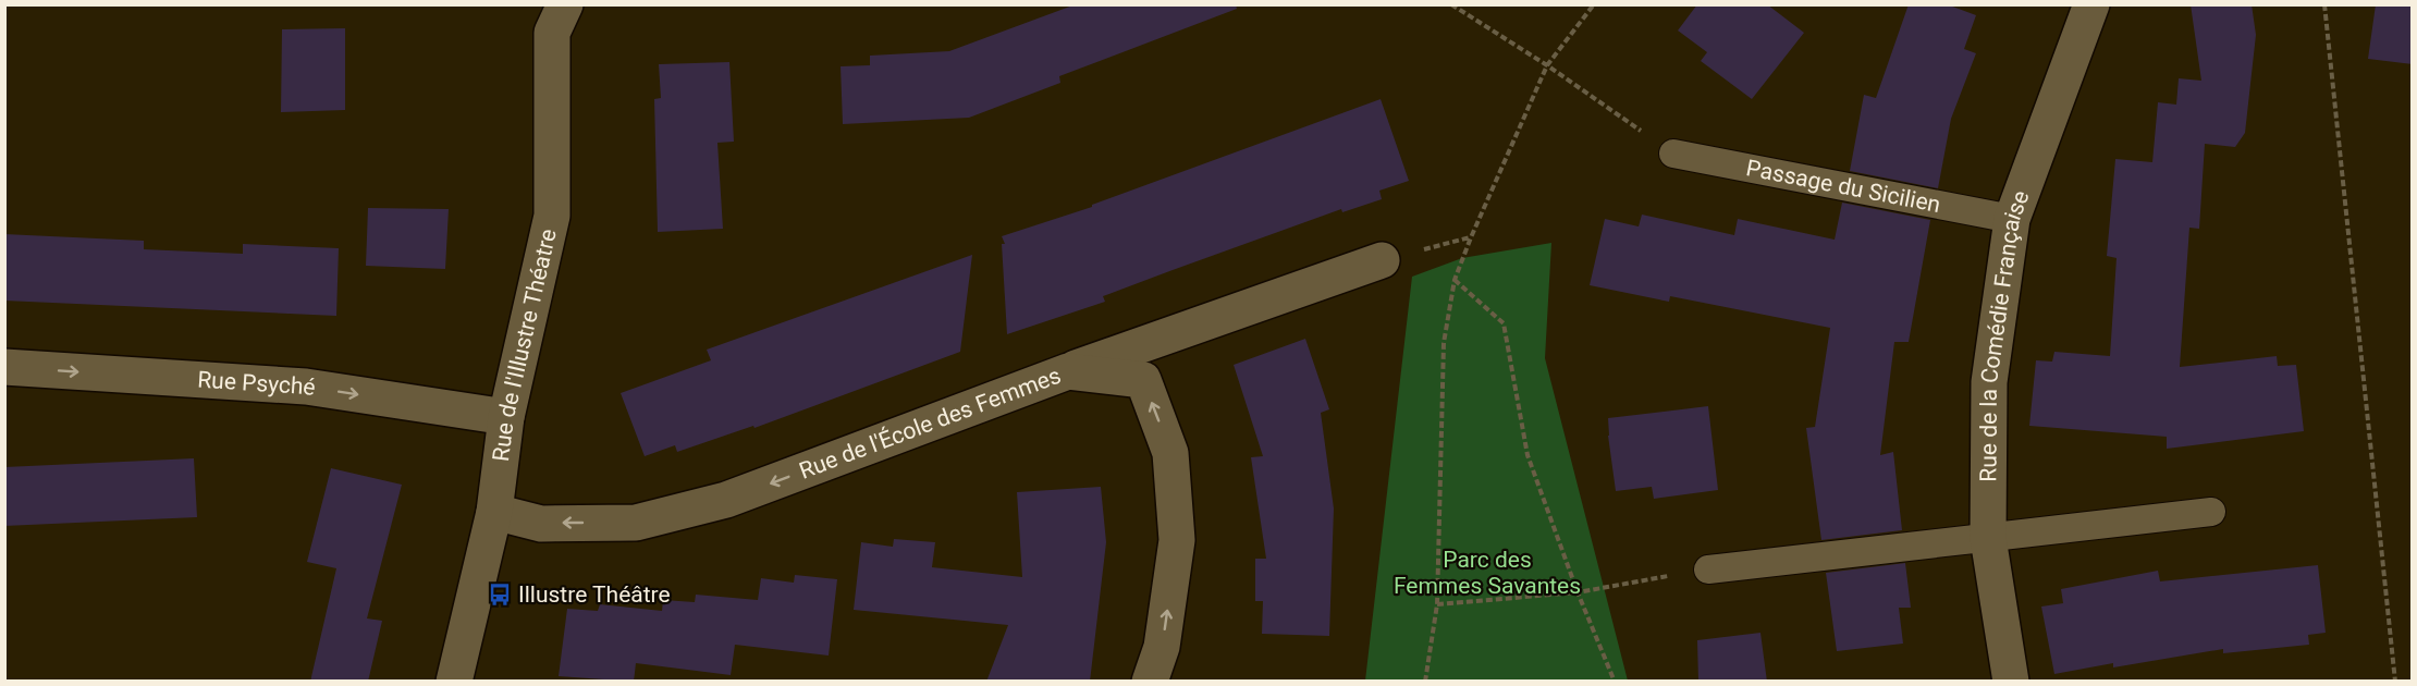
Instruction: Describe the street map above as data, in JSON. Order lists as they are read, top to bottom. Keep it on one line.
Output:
{"streets":{"street":["Rue de la Comédie Française","Rue de l'Illustre Théatre","Rue Psyché","Rue de l'École des Femmes"],"lane":["Passage du Sicilien"]},"crossings":[["Passage du Sicilien","Rue de la Comédie Française"],["Rue de l'Illustre Théatre","Rue Psyché"],["Rue de l'Illustre Théatre","Rue de l'École des Femmes"]],"one_way":["Rue Psyché"],"parks":["Parc des Femmes Savantes"],"places":{"bus stop":["Illustre Théâtre"]}}
